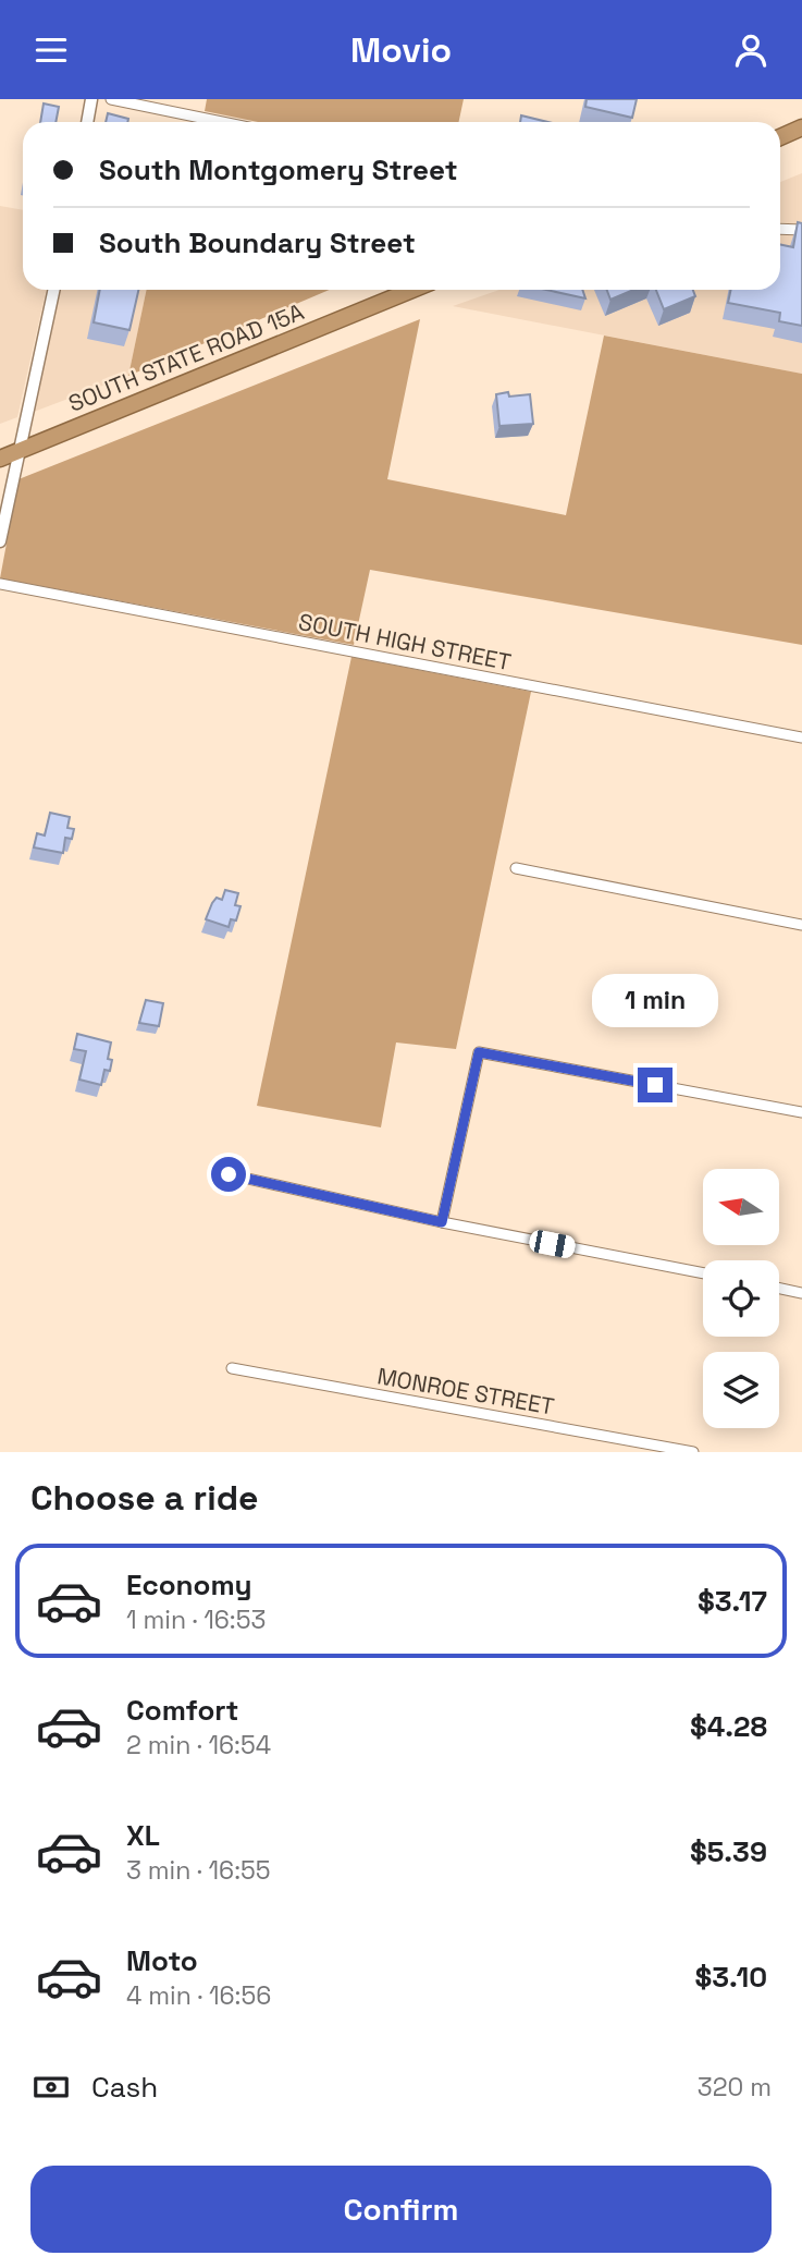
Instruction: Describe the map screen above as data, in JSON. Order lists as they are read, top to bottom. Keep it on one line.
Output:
{"streets":{"highway":["SOUTH STATE ROAD 15A"],"street":["SOUTH HIGH STREET","MONROE STREET"]},"north":"left","page":{"header":"Movio","banner":["South Montgomery Street","South Boundary Street"],"bubble":"1 min","heading":"Choose a ride","list":[{"name":"Economy","note":"1 min · 16:53","value":"$3.17"},{"name":"Comfort","note":"2 min · 16:54","value":"$4.28"},{"name":"XL","note":"3 min · 16:55","value":"$5.39"},{"name":"Moto","note":"4 min · 16:56","value":"$3.10"}],"pay":["Cash","320 m"],"buttons":"Confirm"}}
